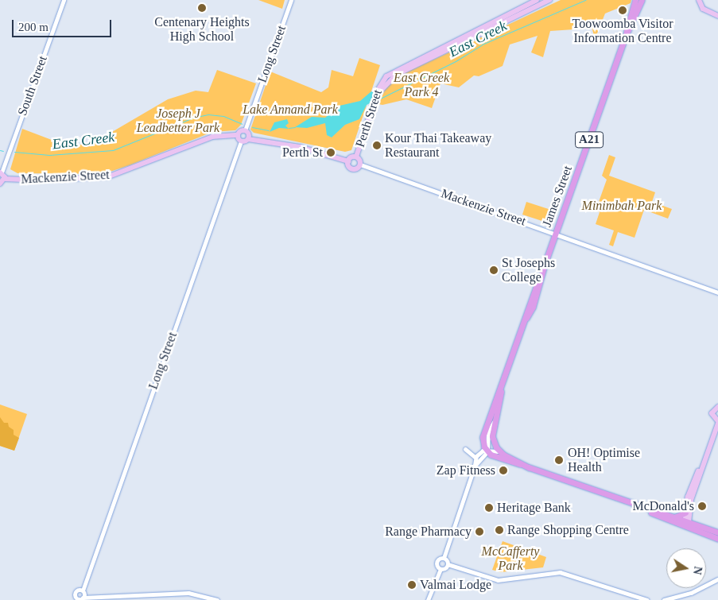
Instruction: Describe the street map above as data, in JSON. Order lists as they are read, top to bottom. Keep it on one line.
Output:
{"streets":{"highway":["A21","James Street"],"main road":["Perth Street","Mackenzie Street"],"street":["Long Street","South Street"]},"crossings":[["Perth Street","Mackenzie Street"],["Mackenzie Street","James Street"]],"water":["East Creek"],"parks":["East Creek Park 4","Lake Annand Park","Joseph J Leadbetter Park","Minimbah Park","McCafferty Park"],"places":["Centenary Heights High School","Toowoomba Visitor Information Centre","Kour Thai Takeaway Restaurant","Perth St","St Josephs College","OH! Optimise Health","Zap Fitness","McDonald's","Heritage Bank","Range Shopping Centre","Range Pharmacy","Valmai Lodge"],"scale_bar":"200 m","north":"right"}
